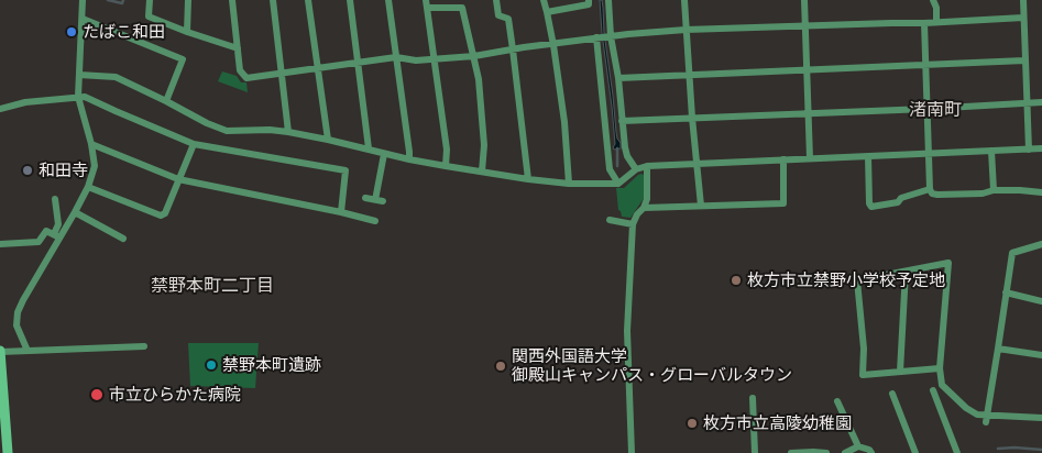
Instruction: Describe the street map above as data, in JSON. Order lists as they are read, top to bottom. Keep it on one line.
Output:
{"districts":["渚南町","禁野本町二丁目"],"places":["たばこ和田","和田寺","枚方市立禁野小学校予定地","禁野本町遺跡","関西外国語大学 御殿山キャンパス・グローバルタウン","市立ひらかた病院","枚方市立高陵幼稚園"]}
